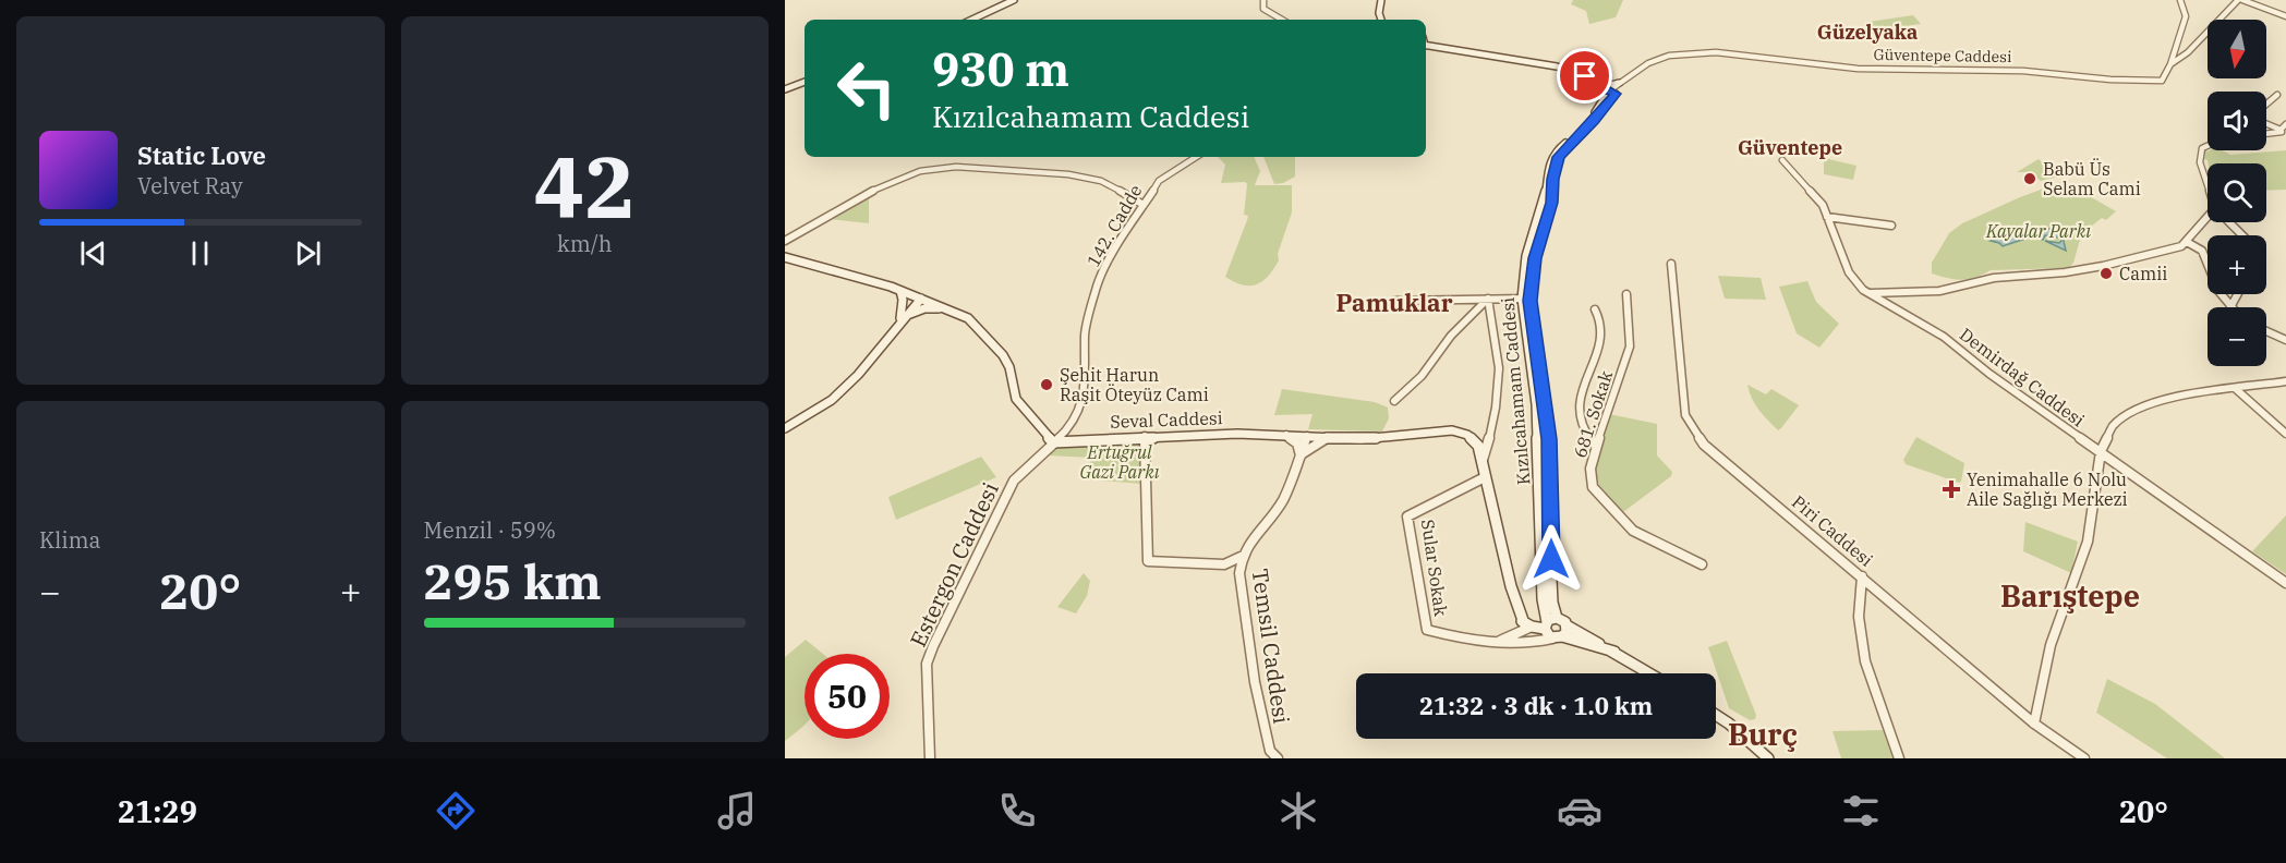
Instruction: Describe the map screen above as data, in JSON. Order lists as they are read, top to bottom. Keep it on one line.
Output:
{"streets":{"main road":["Kızılcahamam Caddesi","Seval Caddesi"],"street":["Güventepe Caddesi","142. Cadde","Demirdağ Caddesi","681. Sokak","Piri Caddesi","Estergon Caddesi","Sular Sokak","Temsil Caddesi"]},"crossings":[["142. Cadde","Seval Caddesi"],["142. Cadde","Estergon Caddesi"],["Seval Caddesi","Estergon Caddesi"],["Seval Caddesi","Sular Sokak"],["Seval Caddesi","Temsil Caddesi"]],"districts":["Güzelyaka","Güventepe","Pamuklar","Barıştepe","Burç"],"parks":["Kayalar Parkı","Ertuğrul Gazi Parkı"],"places":{"other":["Babü Üs Selam Cami","Camii","Şehit Harun Raşit Öteyüz Cami"],"health":["Yenimahalle 6 Nolu Aile Sağlığı Merkezi"]},"north":"bottom","page":{"tile":[["42","km/h"],"Klima",["Menzil · 59%","295 km"]],"map_buttons":["+","−"],"turn":["930 m","Kızılcahamam Caddesi"],"song":["Static Love","Velvet Ray"],"heat":["−","20°","+"],"limit":"50","trip":"21:32 · 3 dk · 1.0 km","tabs":["21:29","20°"]}}
